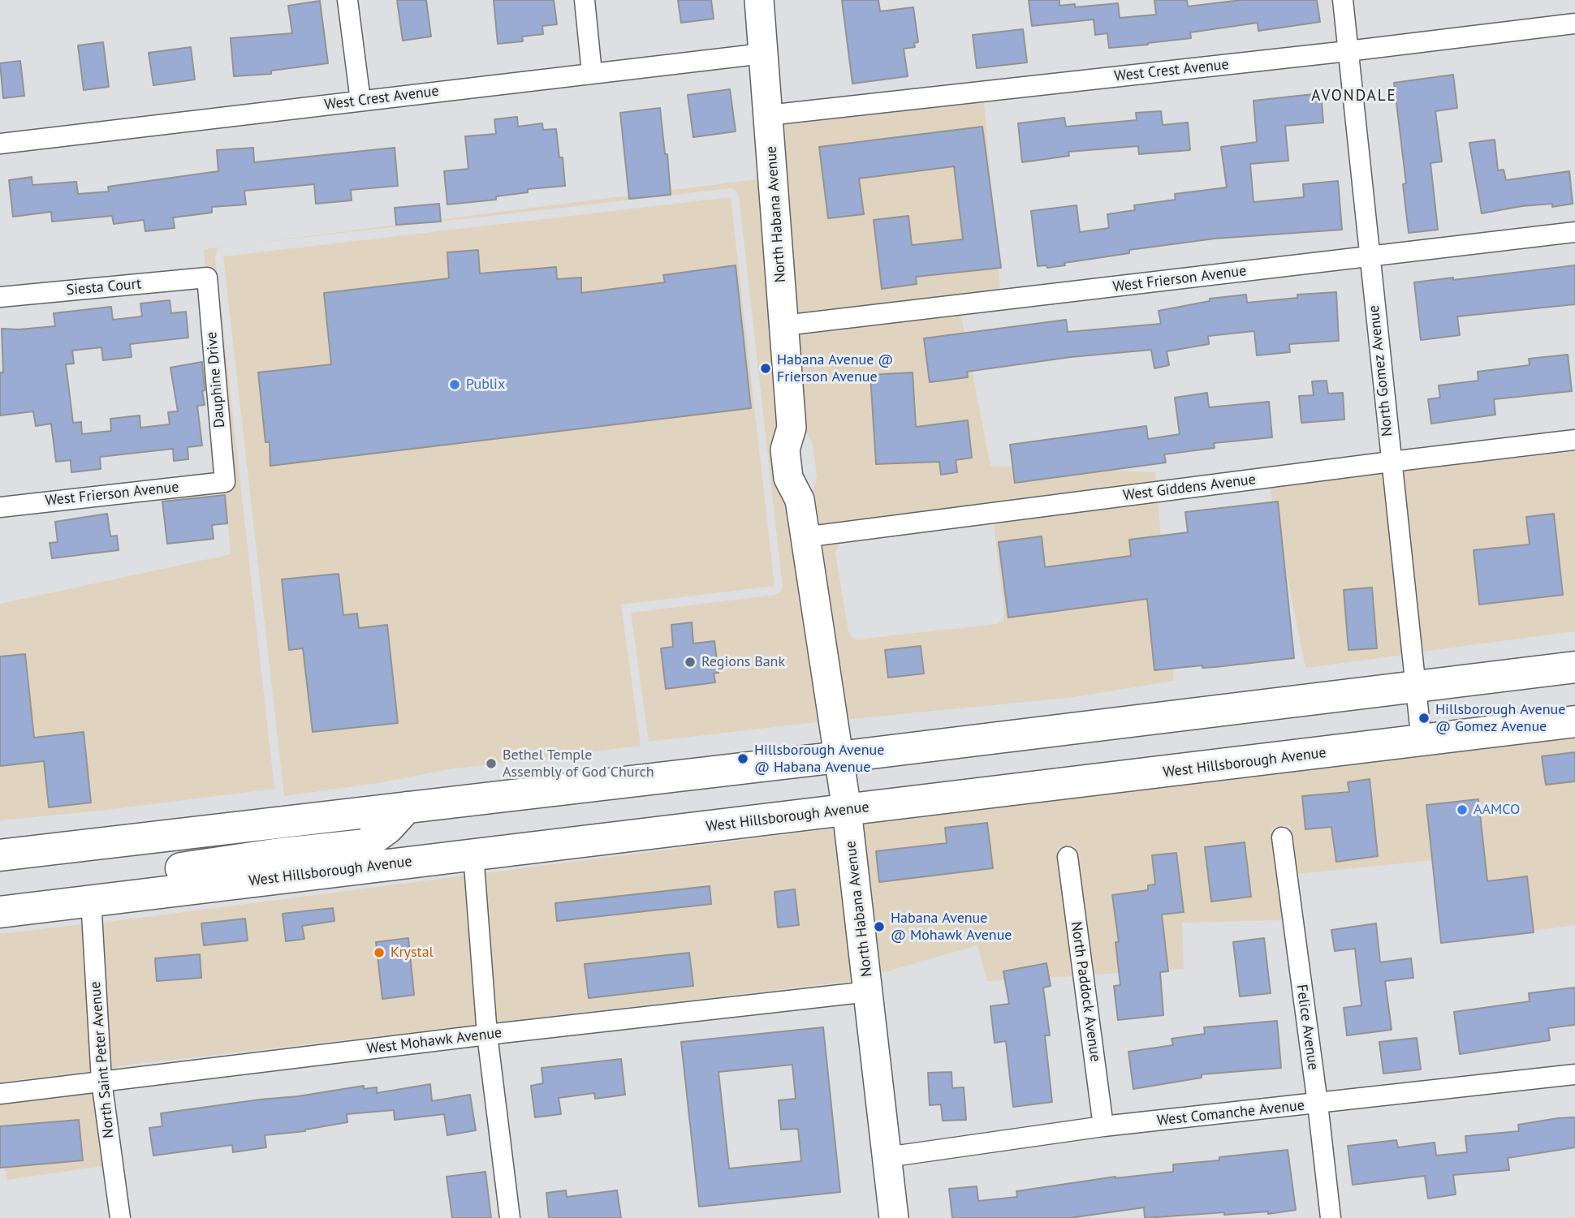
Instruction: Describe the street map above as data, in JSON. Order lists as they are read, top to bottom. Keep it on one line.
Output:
{"streets":{"main road":["West Hillsborough Avenue"],"street":["West Crest Avenue","North Habana Avenue","West Frierson Avenue","Siesta Court","North Gomez Avenue","Dauphine Drive","West Giddens Avenue","North Paddock Avenue","Felice Avenue","West Mohawk Avenue","North Saint Peter Avenue","West Comanche Avenue"]},"crossings":[["West Crest Avenue","North Habana Avenue"],["West Crest Avenue","North Gomez Avenue"],["North Habana Avenue","West Frierson Avenue"],["North Habana Avenue","West Giddens Avenue"],["North Habana Avenue","West Hillsborough Avenue"],["North Habana Avenue","West Mohawk Avenue"],["North Habana Avenue","West Comanche Avenue"],["West Frierson Avenue","North Gomez Avenue"],["West Frierson Avenue","Dauphine Drive"],["Siesta Court","Dauphine Drive"],["North Gomez Avenue","West Giddens Avenue"],["North Gomez Avenue","West Hillsborough Avenue"],["West Hillsborough Avenue","North Saint Peter Avenue"],["North Paddock Avenue","West Comanche Avenue"],["Felice Avenue","West Comanche Avenue"],["West Mohawk Avenue","North Saint Peter Avenue"]],"districts":["AVONDALE"],"places":["Habana Avenue @ Frierson Avenue","Publix","Regions Bank","Hillsborough Avenue @ Gomez Avenue","Hillsborough Avenue @ Habana Avenue","Bethel Temple Assembly of God Church","AAMCO","Habana Avenue @ Mohawk Avenue","Krystal"]}
